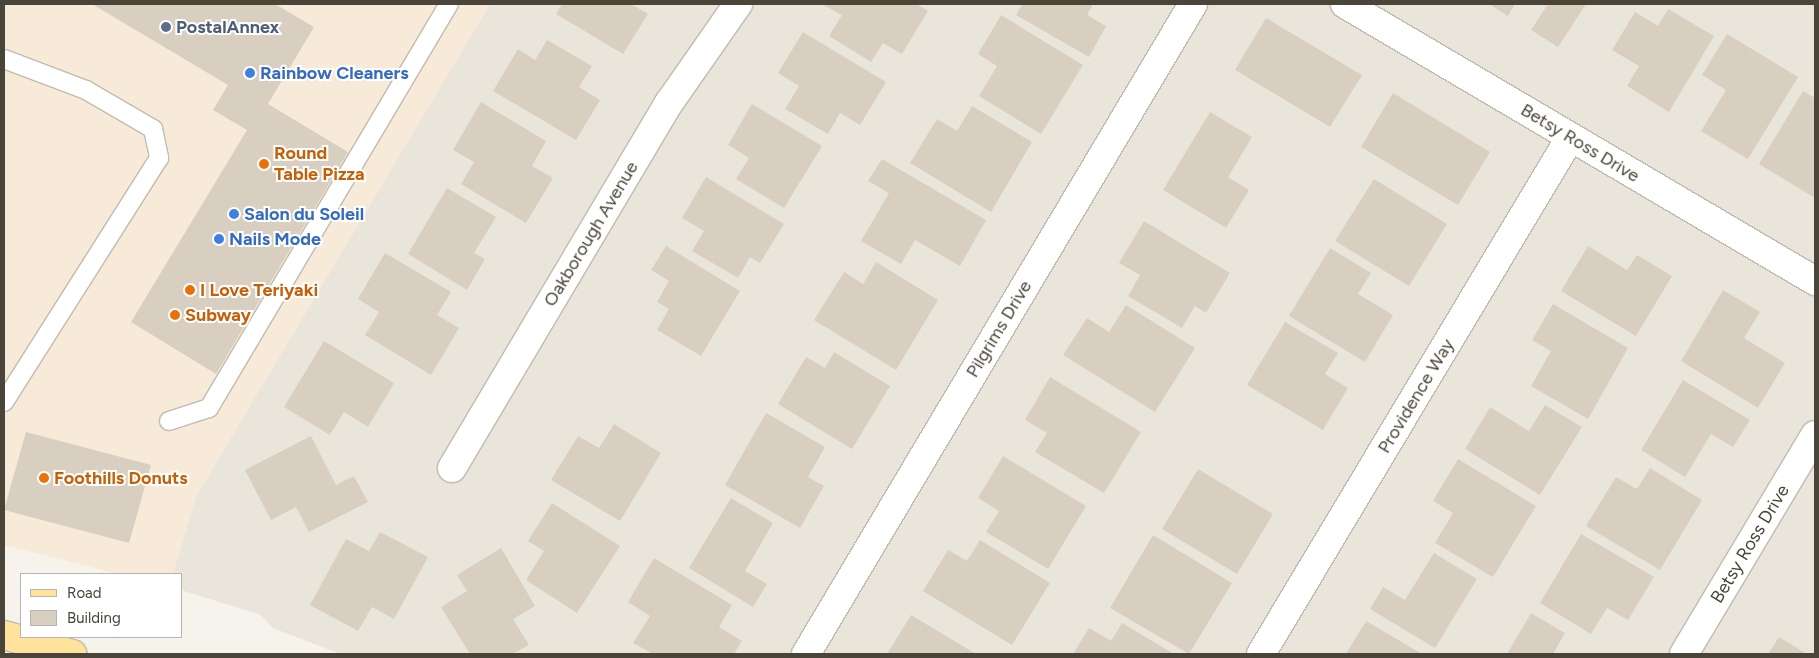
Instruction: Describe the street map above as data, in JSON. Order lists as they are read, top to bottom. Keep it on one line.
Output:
{"streets":{"street":["Betsy Ross Drive","Oakborough Avenue","Pilgrims Drive","Providence Way"]},"crossings":[["Betsy Ross Drive","Providence Way"]],"places":["PostalAnnex","Rainbow Cleaners","Round Table Pizza","Salon du Soleil","Nails Mode","I Love Teriyaki","Subway","Foothills Donuts"],"legend":["Road","Building"]}
